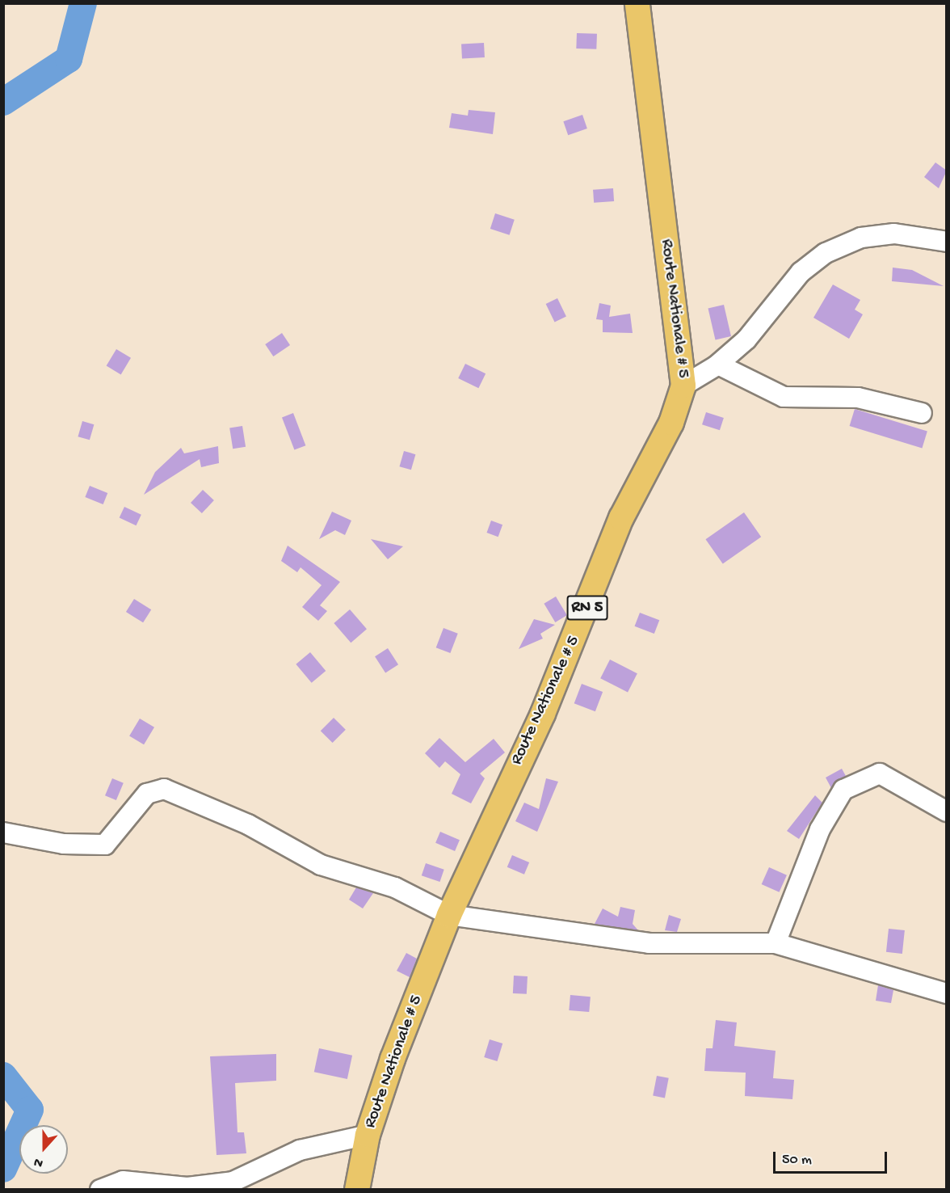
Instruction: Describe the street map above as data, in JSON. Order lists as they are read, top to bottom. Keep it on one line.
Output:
{"streets":{"main road":["Route Nationale # 5","RN 5"]},"scale_bar":"50 m","north":"bottom"}
